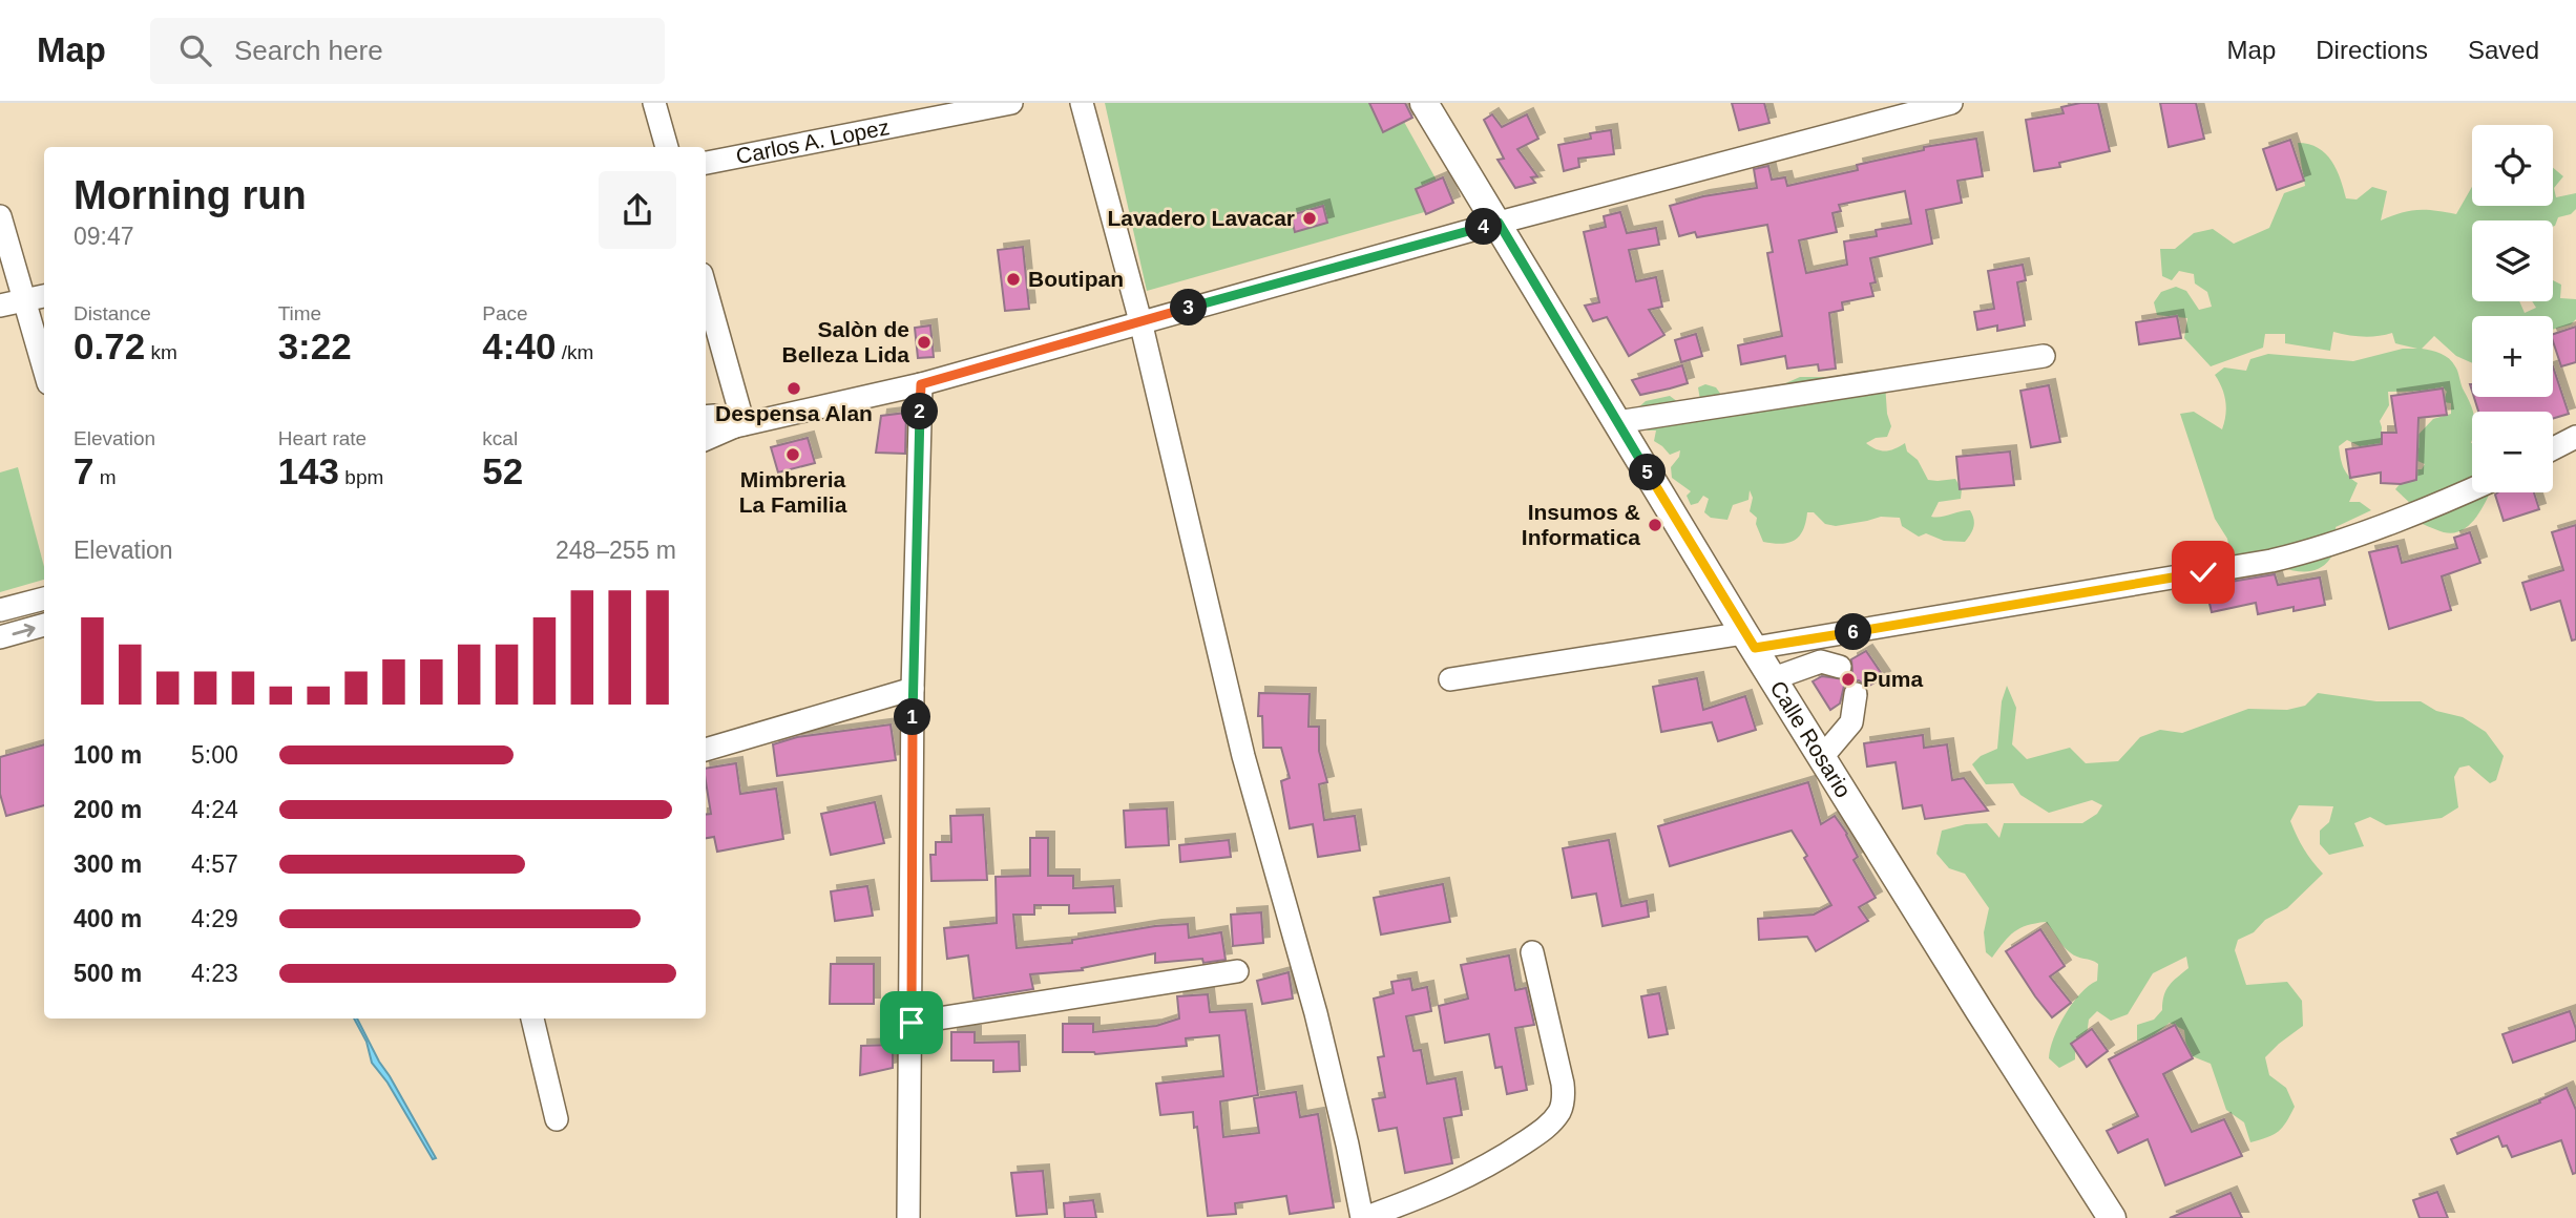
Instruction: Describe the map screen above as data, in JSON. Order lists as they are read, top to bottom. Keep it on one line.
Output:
{"streets":{"main road":["Calle Rosario"],"street":["Carlos A. Lopez"]},"places":["Lavadero Lavacar","Boutipan","Salòn de Belleza Lida","Despensa Alan","Mimbreria La Familia","Insumos & Informatica","Puma"],"page":{"header":"Map","search":"Search here","nav":["Map","Directions","Saved"],"map_buttons":["+","−"],"heading":["Morning run","09:47"],"pins":["4","3","2","5","6","1"],"stats":[["Distance","0.72 km"],["Time","3:22"],["Pace","4:40 /km"],["Elevation","7 m"],["Heart rate","143 bpm"],["kcal","52"]],"chart":["Elevation","248–255 m"],"list":[{"name":"100 m","note":"5:00"},{"name":"200 m","note":"4:24"},{"name":"300 m","note":"4:57"},{"name":"400 m","note":"4:29"},{"name":"500 m","note":"4:23"}]}}
